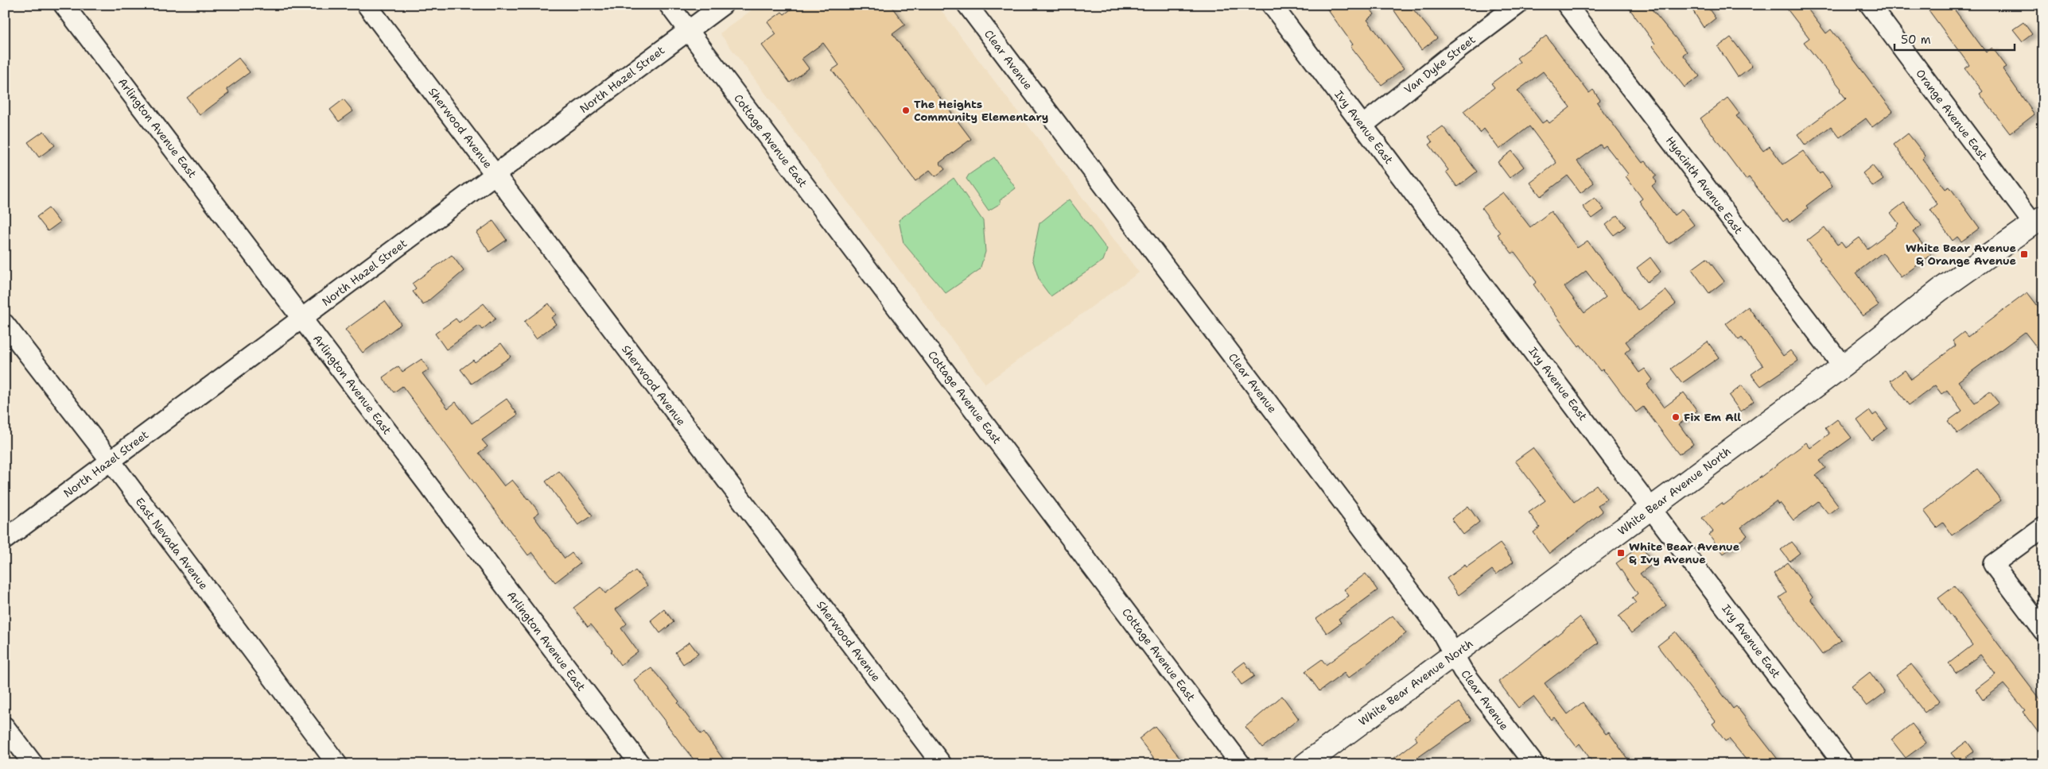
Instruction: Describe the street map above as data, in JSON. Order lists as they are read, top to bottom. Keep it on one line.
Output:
{"streets":{"main road":["White Bear Avenue North"],"street":["Clear Avenue","Van Dyke Street","North Hazel Street","Orange Avenue East","Ivy Avenue East","Arlington Avenue East","Sherwood Avenue","Cottage Avenue East","Hyacinth Avenue East","East Nevada Avenue"]},"crossings":[["Clear Avenue","White Bear Avenue North"],["Van Dyke Street","Ivy Avenue East"],["North Hazel Street","Arlington Avenue East"],["North Hazel Street","Sherwood Avenue"],["North Hazel Street","Cottage Avenue East"],["North Hazel Street","East Nevada Avenue"],["Orange Avenue East","White Bear Avenue North"],["Ivy Avenue East","White Bear Avenue North"],["Hyacinth Avenue East","White Bear Avenue North"]],"places":{"other":["The Heights Community Elementary","Fix Em All"],"transit":["White Bear Avenue & Orange Avenue","White Bear Avenue & Ivy Avenue"]},"scale_bar":"50 m"}
